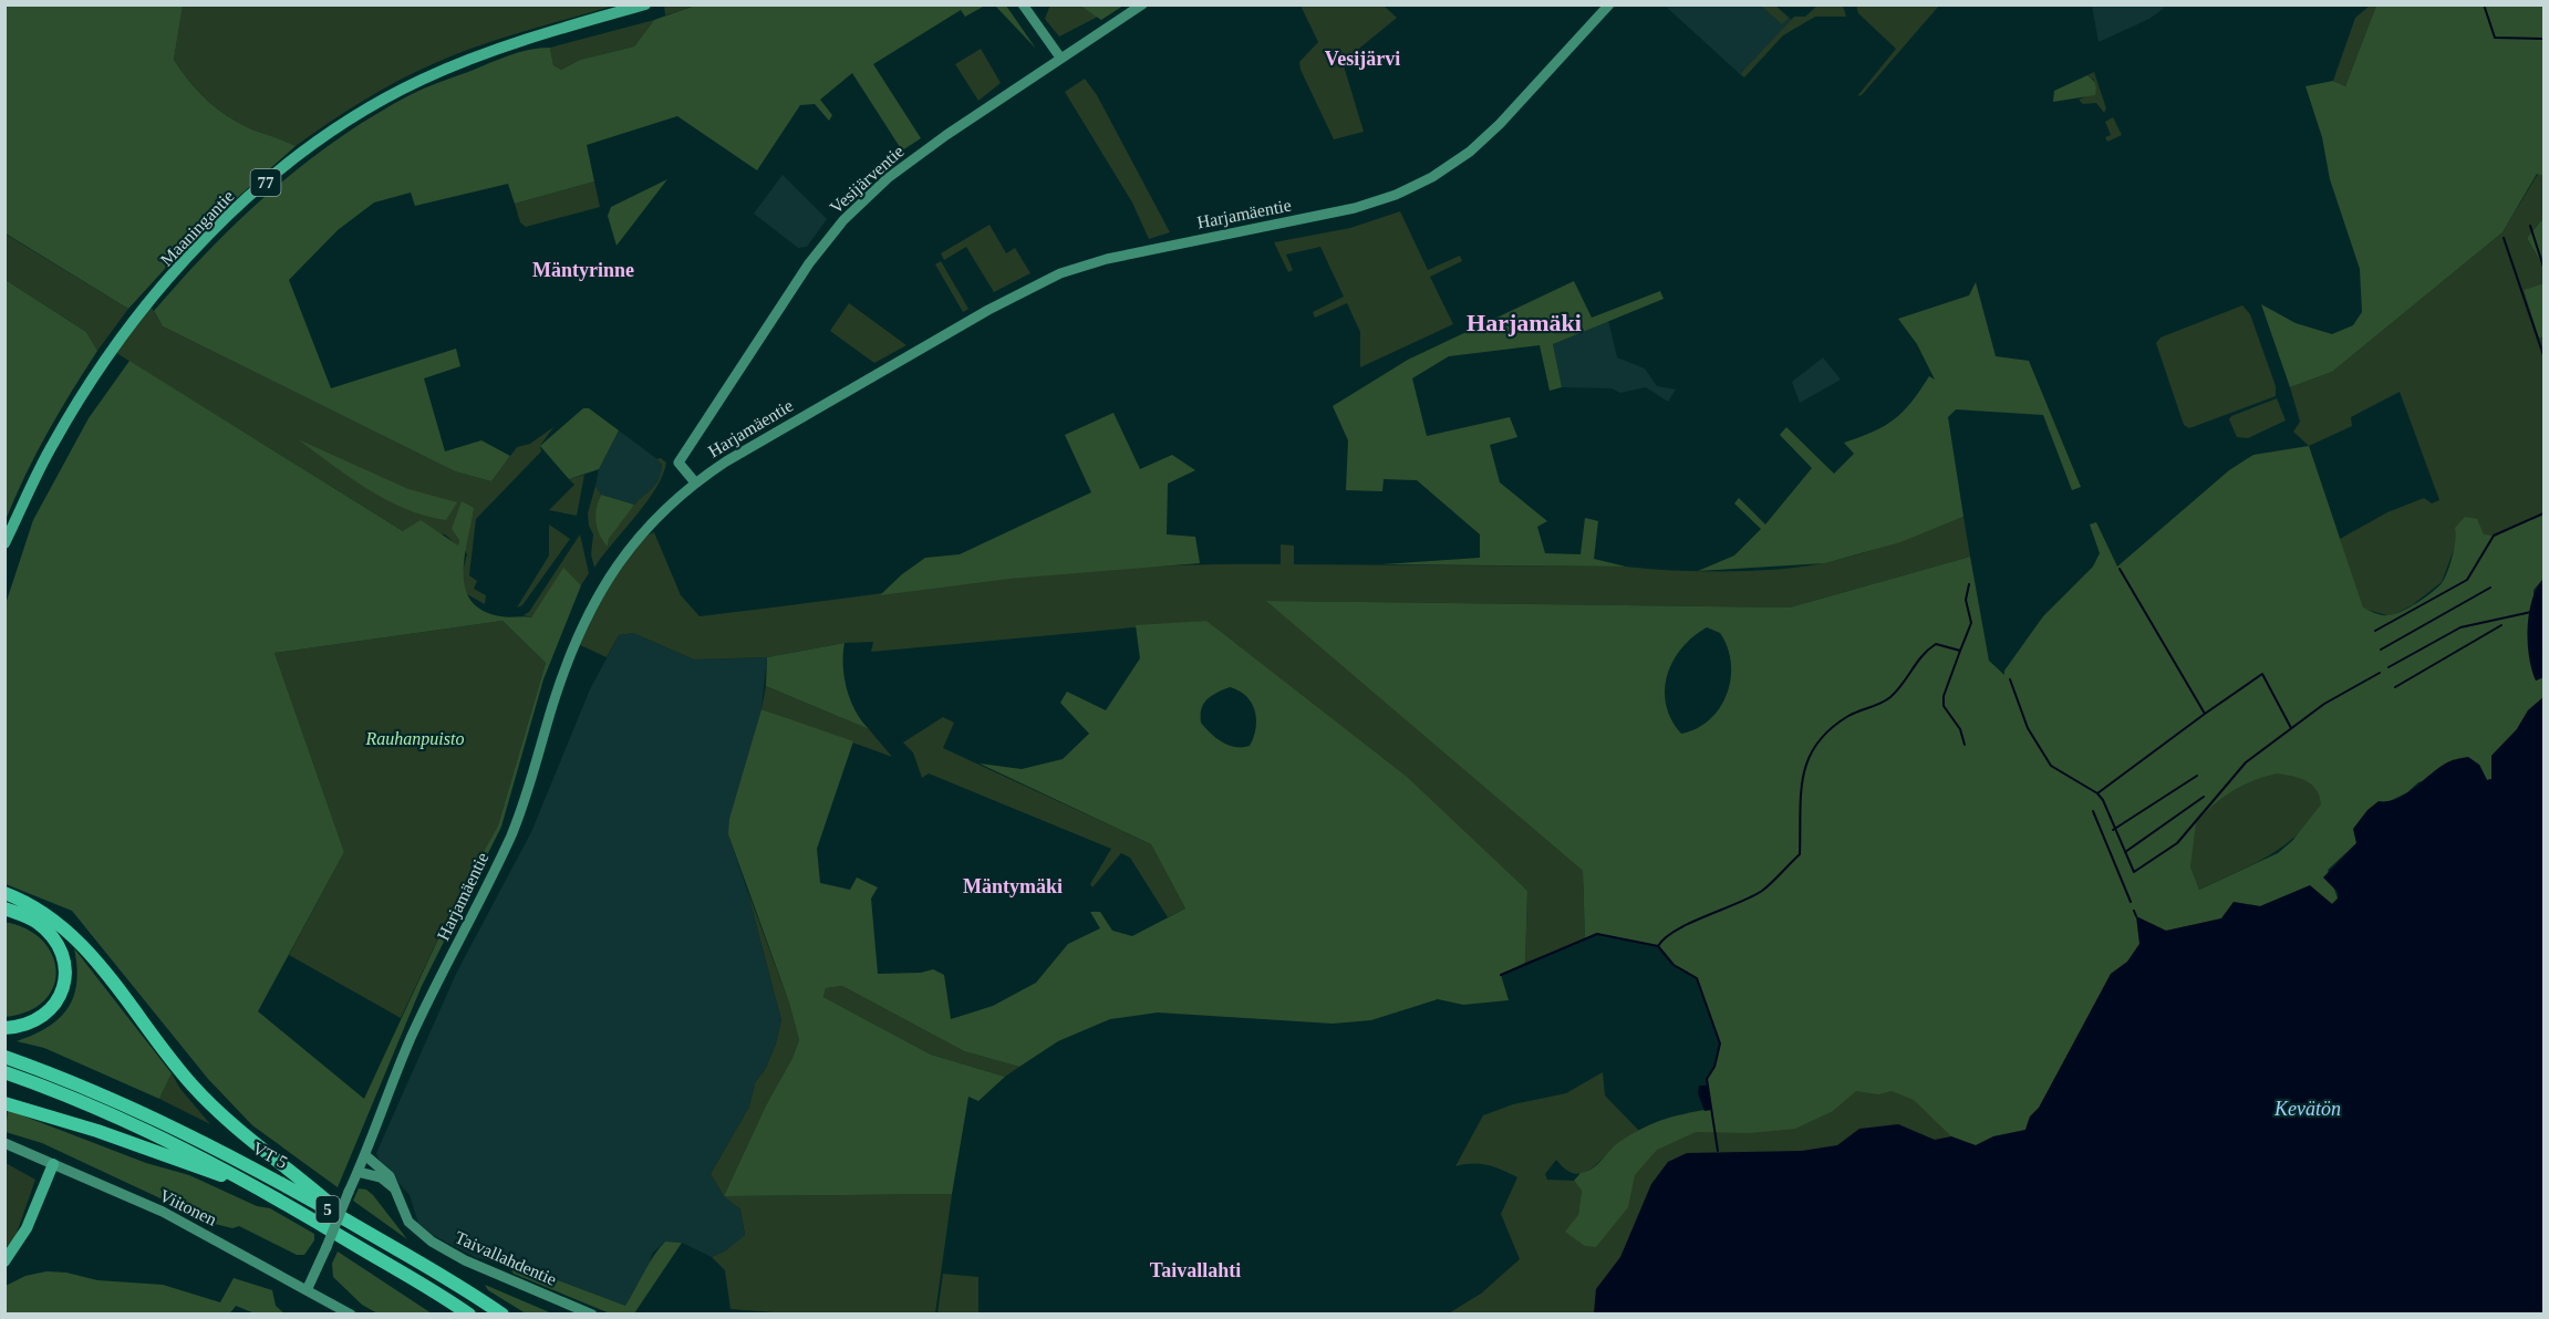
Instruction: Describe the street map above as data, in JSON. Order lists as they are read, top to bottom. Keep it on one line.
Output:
{"streets":{"highway":["VT 5","5"],"main road":["77","Maaningantie"],"street":["Vesijärventie","Harjamäentie","Viitonen","Taivallahdentie"]},"crossings":[["Vesijärventie","Harjamäentie"],["Harjamäentie","Viitonen"],["Harjamäentie","Taivallahdentie"]],"districts":["Vesijärvi","Mäntyrinne","Harjamäki","Mäntymäki","Taivallahti"],"water":["Kevätön"],"parks":["Rauhanpuisto"]}
